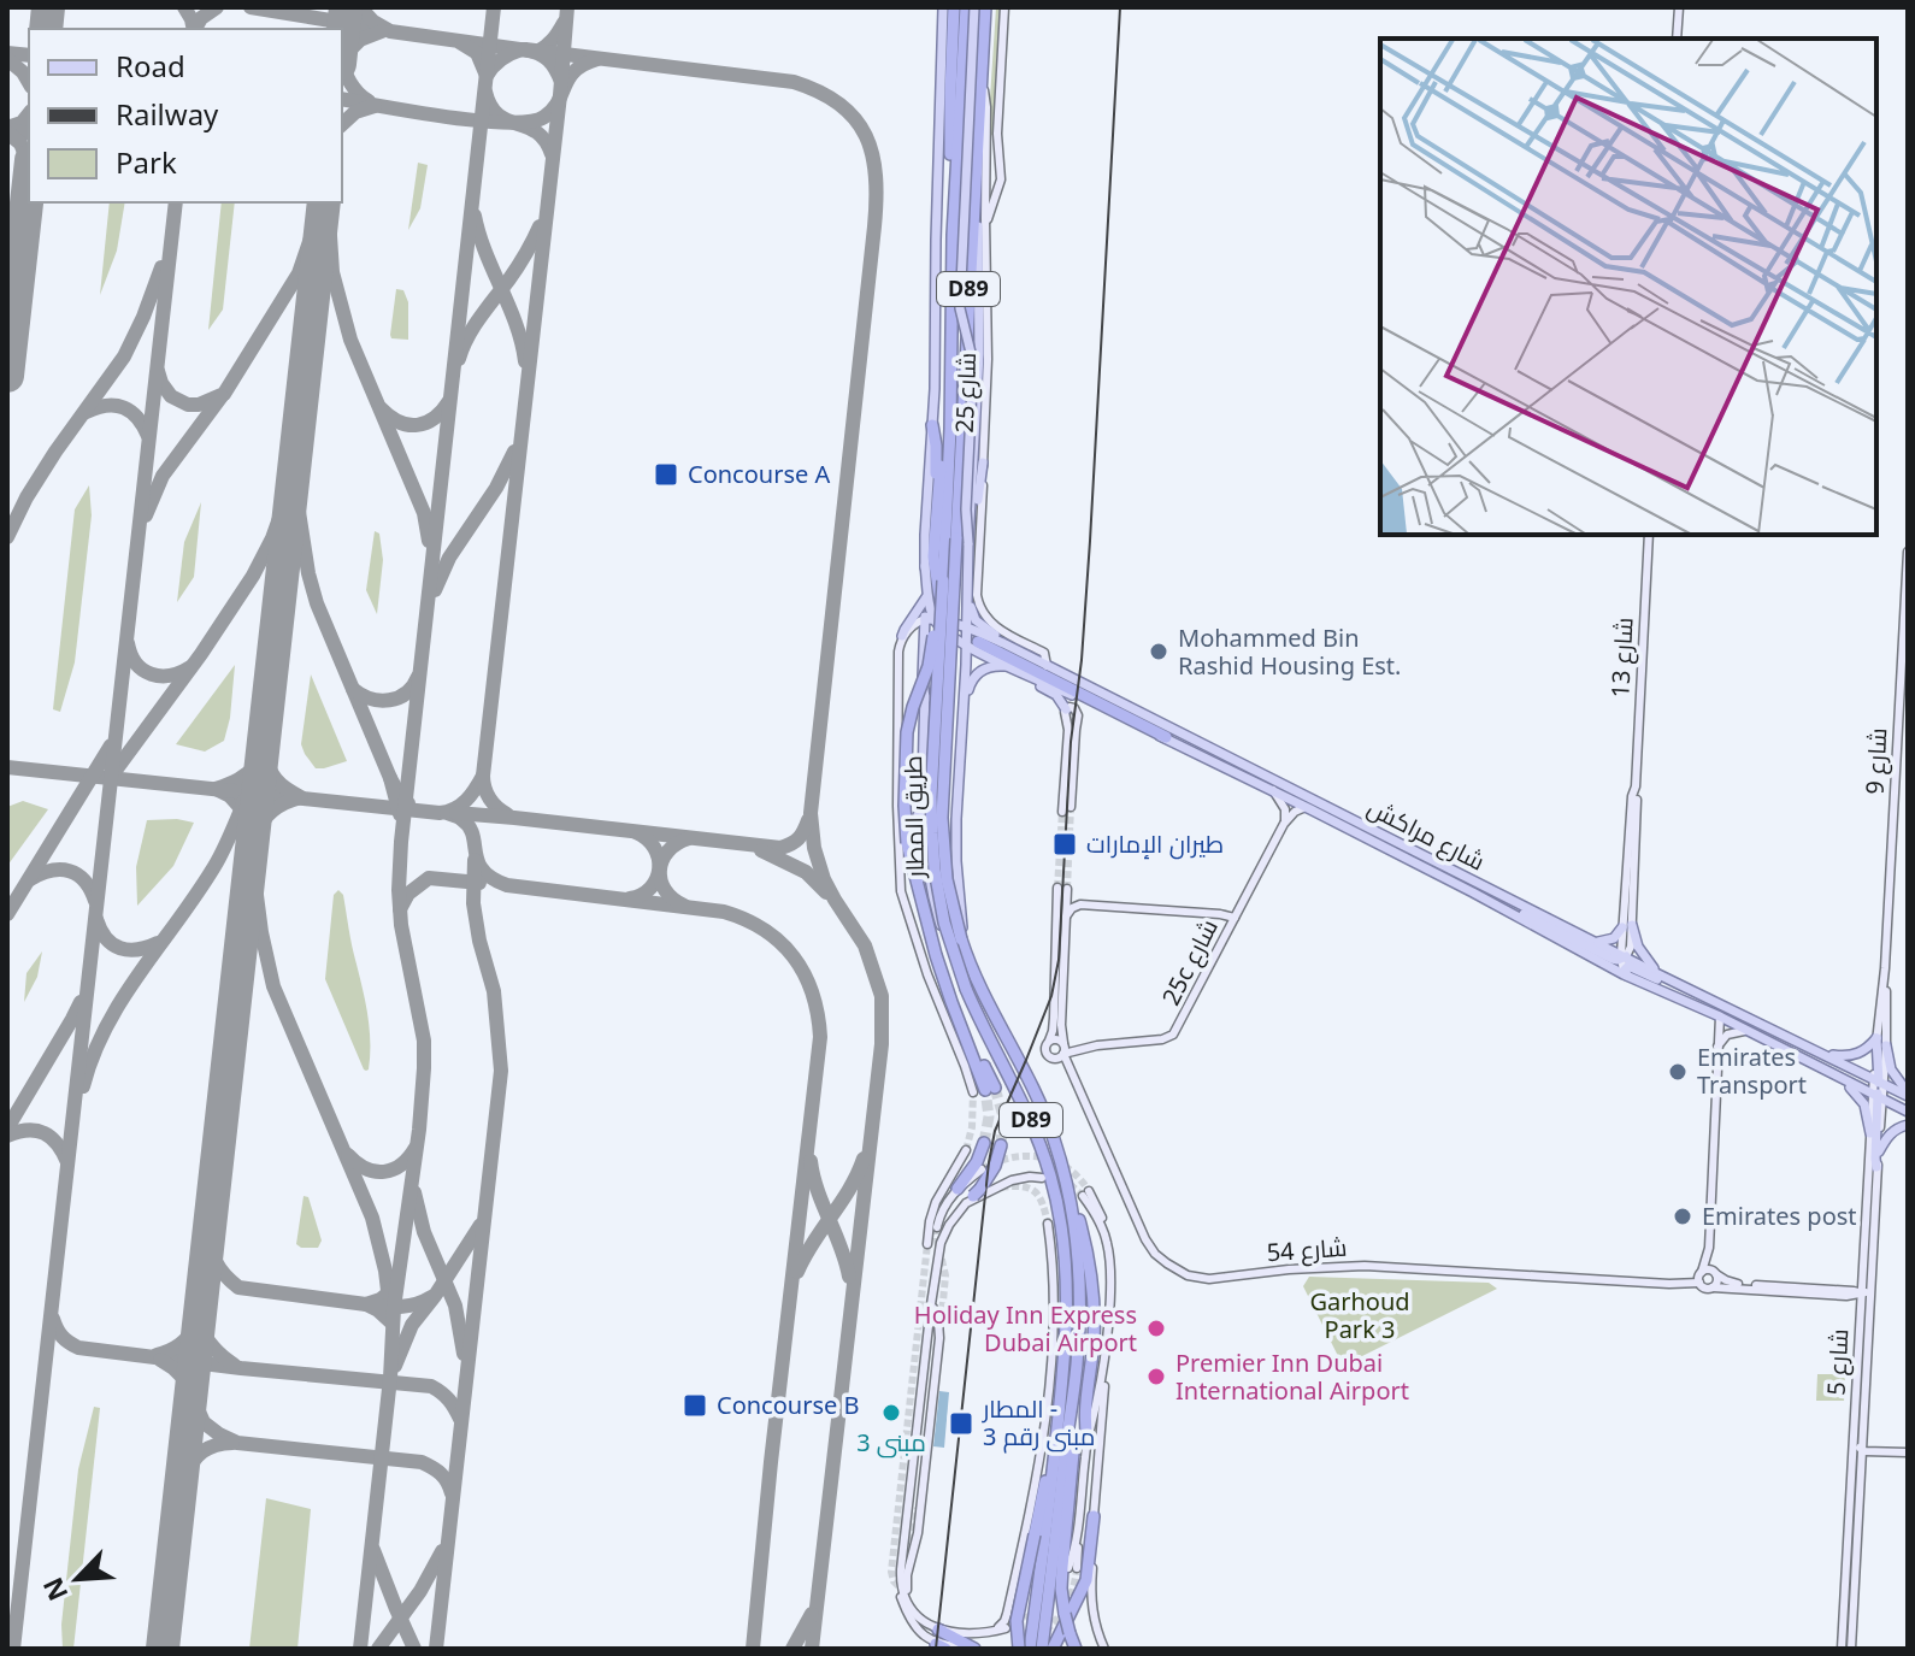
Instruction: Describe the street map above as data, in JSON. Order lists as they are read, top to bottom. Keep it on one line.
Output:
{"streets":{"highway":["D89","طريق المطار"],"main road":["شارع مراكش"],"street":["شارع 25","شارع 13","شارع 9","25c شارع","شارع 54","شارع 5"]},"crossings":[["شارع 25","طريق المطار"],["شارع 25","شارع مراكش"],["شارع 13","شارع مراكش"],["شارع 9","شارع مراكش"],["شارع 9","شارع 5"],["شارع مراكش","25c شارع"],["شارع مراكش","شارع 5"],["25c شارع","شارع 54"]],"parks":["Garhoud Park 3"],"places":{"transit":["Concourse A","طيران الإمارات","Concourse B","المطار - مبنى رقم 3"],"other":["Mohammed Bin Rashid Housing Est.","Emirates Transport","Emirates post","Holiday Inn Express Dubai Airport","Premier Inn Dubai International Airport","مبنى 3"]},"legend":["Road","Railway","Park"],"north":"bottom left"}
